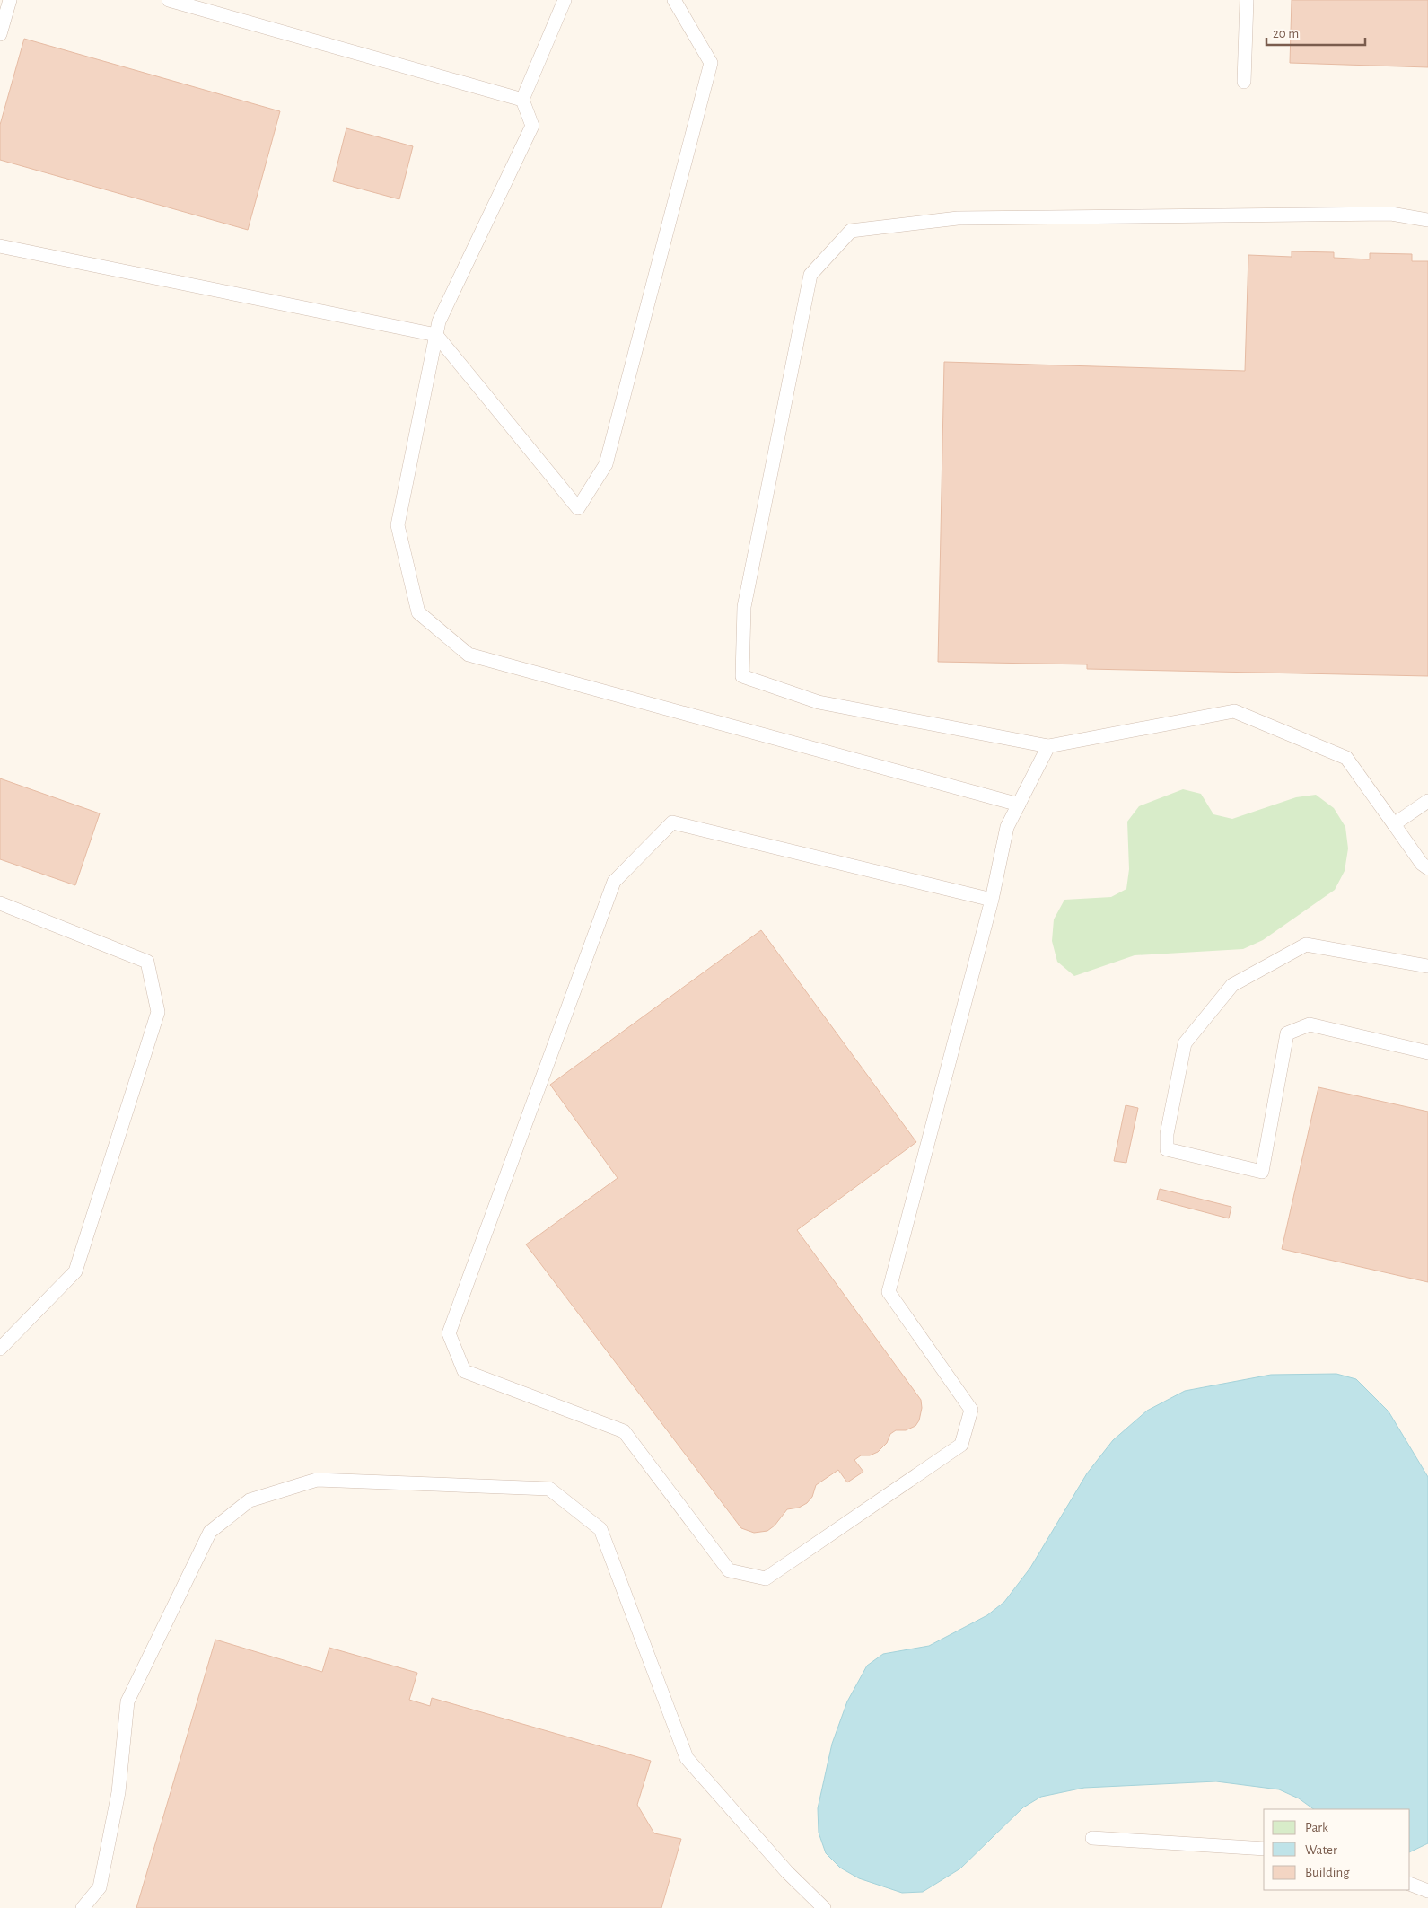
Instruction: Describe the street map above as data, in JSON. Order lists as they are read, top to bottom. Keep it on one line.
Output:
{"legend":["Park","Water","Building"],"scale_bar":"20 m"}
